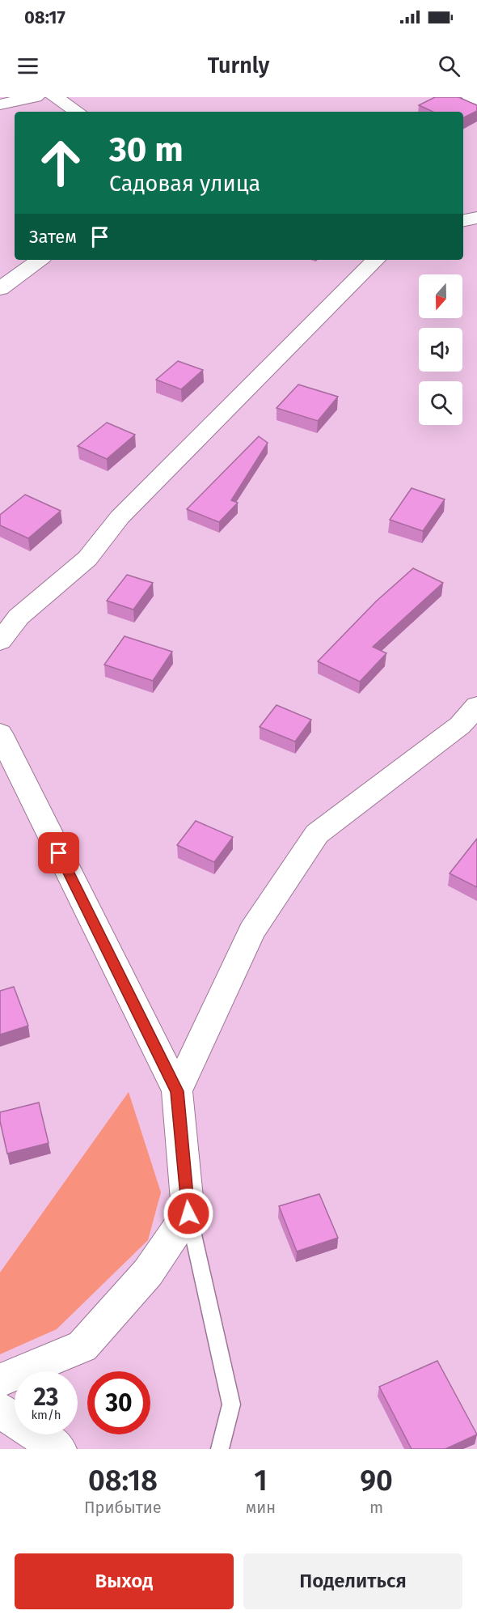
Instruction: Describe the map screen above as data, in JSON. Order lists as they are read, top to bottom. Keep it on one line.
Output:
{"north":"bottom","page":{"status":"08:17","header":"Turnly","turn":["30 m","Садовая улица"],"then":"Затем","speed":"23 km/h","limit":"30","eta":["08:18","Прибытие","1","мин","90","m"],"buttons":["Выход","Поделиться"]}}
